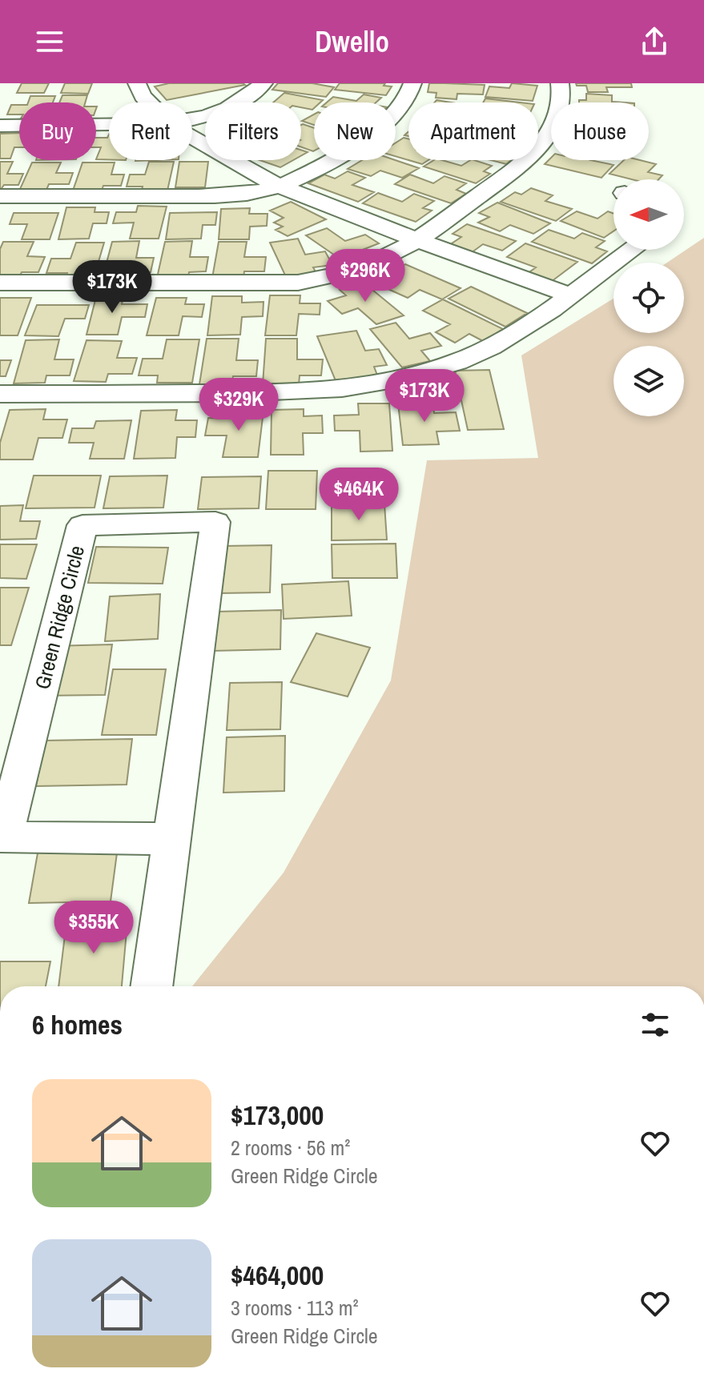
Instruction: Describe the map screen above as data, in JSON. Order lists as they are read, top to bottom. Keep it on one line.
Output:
{"streets":{"street":["Green Ridge Circle"]},"north":"left","page":{"header":"Dwello","chip":["Buy","Rent","Filters","New","Apartment","House"],"price":["$296K","$173K","$173K","$329K","$464K","$355K"],"heading":"6 homes","list":[{"name":"$173,000","note":"2 rooms · 56 m² · Green Ridge Circle"},{"name":"$464,000","note":"3 rooms · 113 m² · Green Ridge Circle"}]}}
